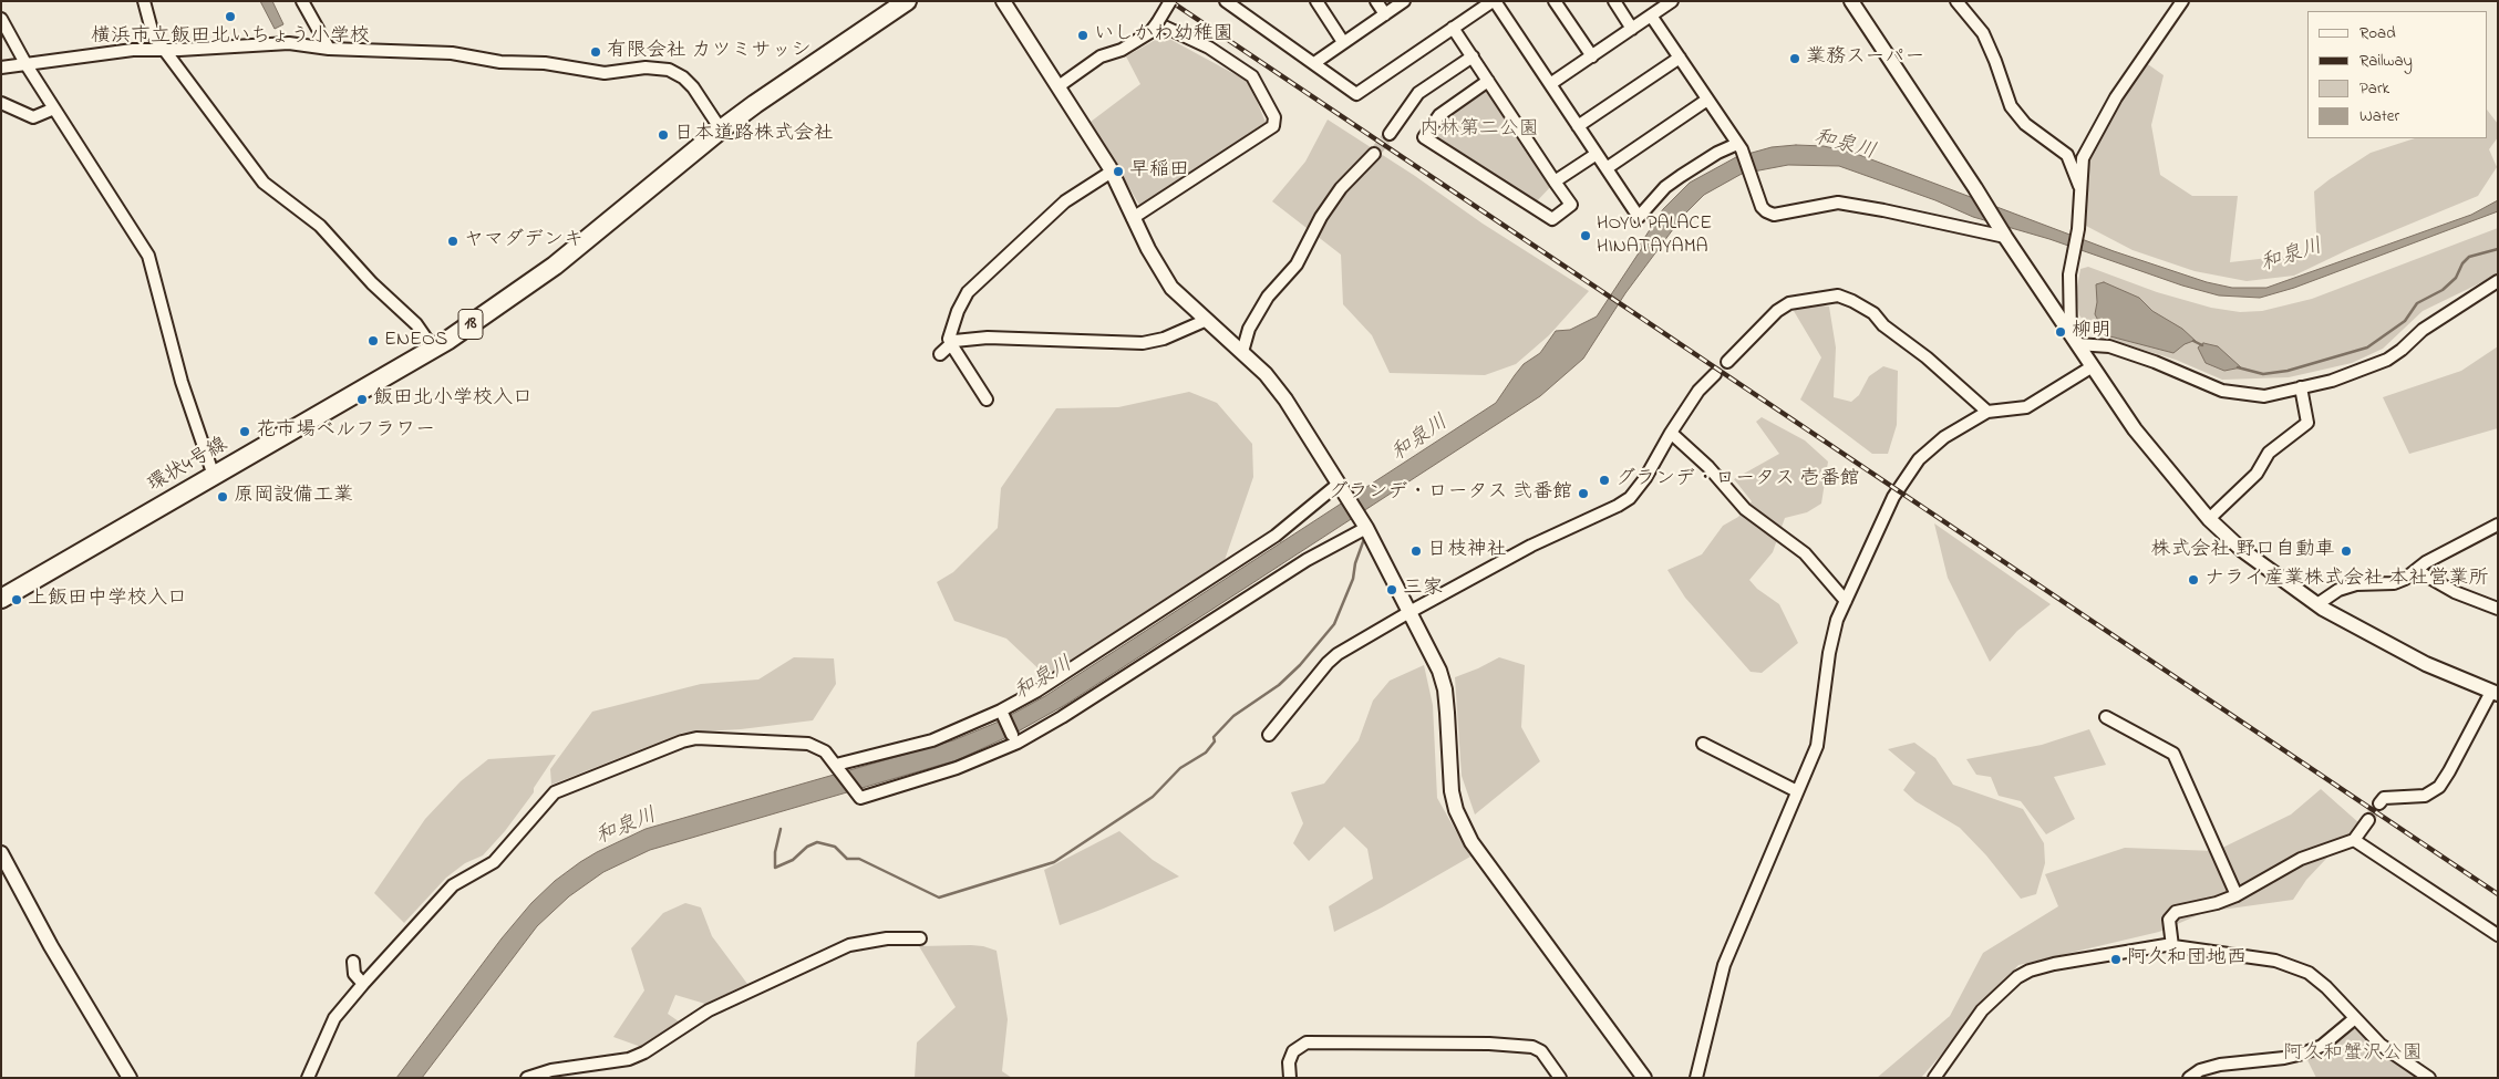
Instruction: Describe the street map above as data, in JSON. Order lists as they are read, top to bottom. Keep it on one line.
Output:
{"streets":{"main road":["18","環状4号線"]},"water":["和泉川"],"parks":["内林第二公園","阿久和蟹沢公園"],"places":["横浜市立飯田北いちょう小学校","いしかわ幼稚園","有限会社 カツミサッシ","業務スーパー","日本道路株式会社","早稲田","HOYU PALACE HINATAYAMA","ヤマダデンキ","柳明","ENEOS","飯田北小学校入口","花市場ベルフラワー","グランデ・ロータス 壱番館","グランデ・ロータス 弐番館","原岡設備工業","日枝神社","株式会社 野口自動車","ナライ産業株式会社 本社営業所","三家","上飯田中学校入口","阿久和団地西"],"legend":["Road","Railway","Park","Water"]}
